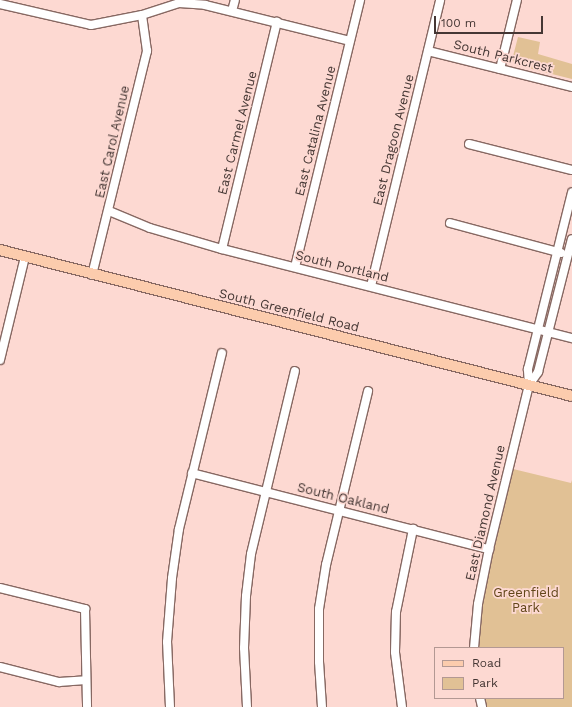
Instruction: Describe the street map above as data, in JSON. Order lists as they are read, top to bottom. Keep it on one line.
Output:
{"streets":{"main road":["South Greenfield Road"],"street":["South Parkcrest","East Catalina Avenue","East Carmel Avenue","East Dragoon Avenue","East Carol Avenue","South Portland","South Oakland","East Diamond Avenue"]},"crossings":[["South Parkcrest","East Dragoon Avenue"],["East Catalina Avenue","South Portland"],["East Carmel Avenue","South Portland"],["East Dragoon Avenue","South Portland"],["East Carol Avenue","South Portland"],["East Carol Avenue","South Greenfield Road"],["South Portland","East Diamond Avenue"],["South Greenfield Road","East Diamond Avenue"],["South Oakland","East Diamond Avenue"]],"parks":["Greenfield Park"],"legend":["Road","Park"],"scale_bar":"100 m"}
